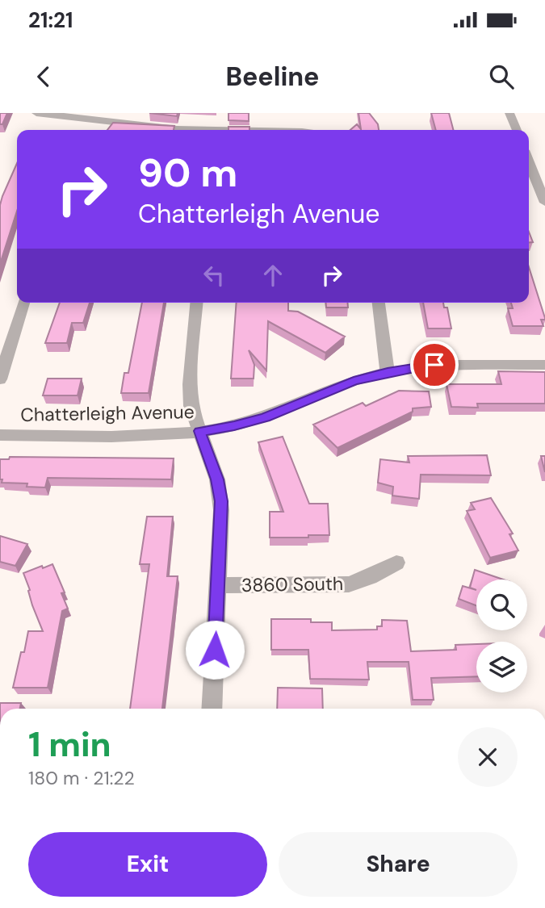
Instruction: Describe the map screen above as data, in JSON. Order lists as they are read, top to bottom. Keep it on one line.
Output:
{"streets":{"street":["Chatterleigh Avenue","3860 South"]},"page":{"status":"21:21","header":"Beeline","turn":["90 m","Chatterleigh Avenue"],"heading":["1 min","180 m · 21:22"],"buttons":["Exit","Share"]}}
